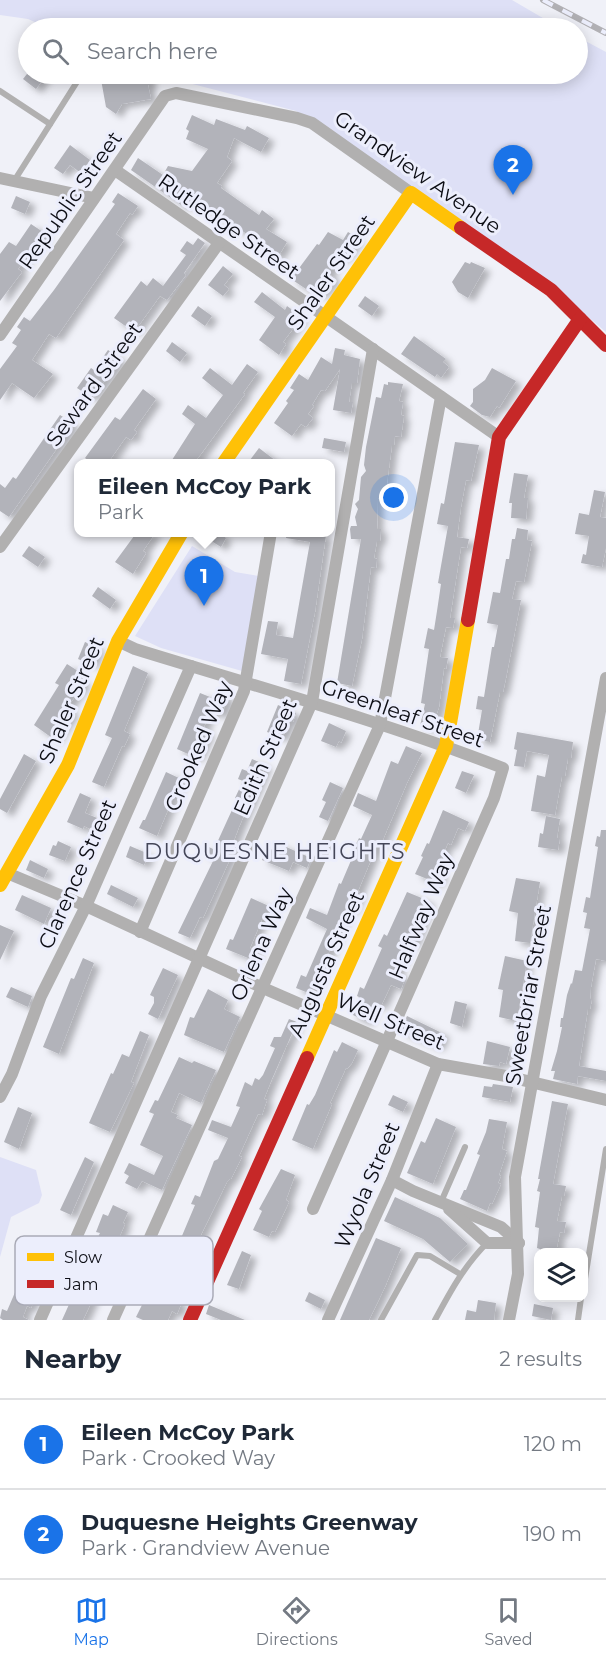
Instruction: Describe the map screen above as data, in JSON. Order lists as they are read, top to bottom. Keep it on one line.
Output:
{"streets":{"street":["Grandview Avenue","Republic Street","Rutledge Street","Shaler Street","Seward Street","Greenleaf Street","Crooked Way","Edith Street","Clarence Street","Halfway Way","Orlena Way","Augusta Street","Sweetbriar Street","Well Street","Wyola Street"]},"crossings":[["Grandview Avenue","Republic Street"],["Grandview Avenue","Shaler Street"],["Grandview Avenue","Augusta Street"],["Republic Street","Rutledge Street"],["Rutledge Street","Shaler Street"],["Rutledge Street","Seward Street"],["Rutledge Street","Edith Street"],["Rutledge Street","Orlena Way"],["Rutledge Street","Augusta Street"],["Shaler Street","Greenleaf Street"],["Shaler Street","Well Street"],["Greenleaf Street","Crooked Way"],["Greenleaf Street","Edith Street"],["Greenleaf Street","Clarence Street"],["Greenleaf Street","Halfway Way"],["Greenleaf Street","Orlena Way"],["Greenleaf Street","Augusta Street"],["Crooked Way","Well Street"],["Edith Street","Well Street"],["Clarence Street","Well Street"],["Halfway Way","Well Street"],["Orlena Way","Well Street"],["Augusta Street","Well Street"],["Sweetbriar Street","Well Street"],["Well Street","Wyola Street"]],"districts":["DUQUESNE HEIGHTS"],"legend":["Slow","Jam"],"page":{"search":"Search here","pins":["2","1"],"popup":["Eileen McCoy Park","Park"],"heading":["Nearby","2 results"],"list":[{"mark":"1","name":"Eileen McCoy Park","note":"Park · Crooked Way","value":"120 m"},{"mark":"2","name":"Duquesne Heights Greenway","note":"Park · Grandview Avenue","value":"190 m"}],"nav":["Map","Directions","Saved"]}}
